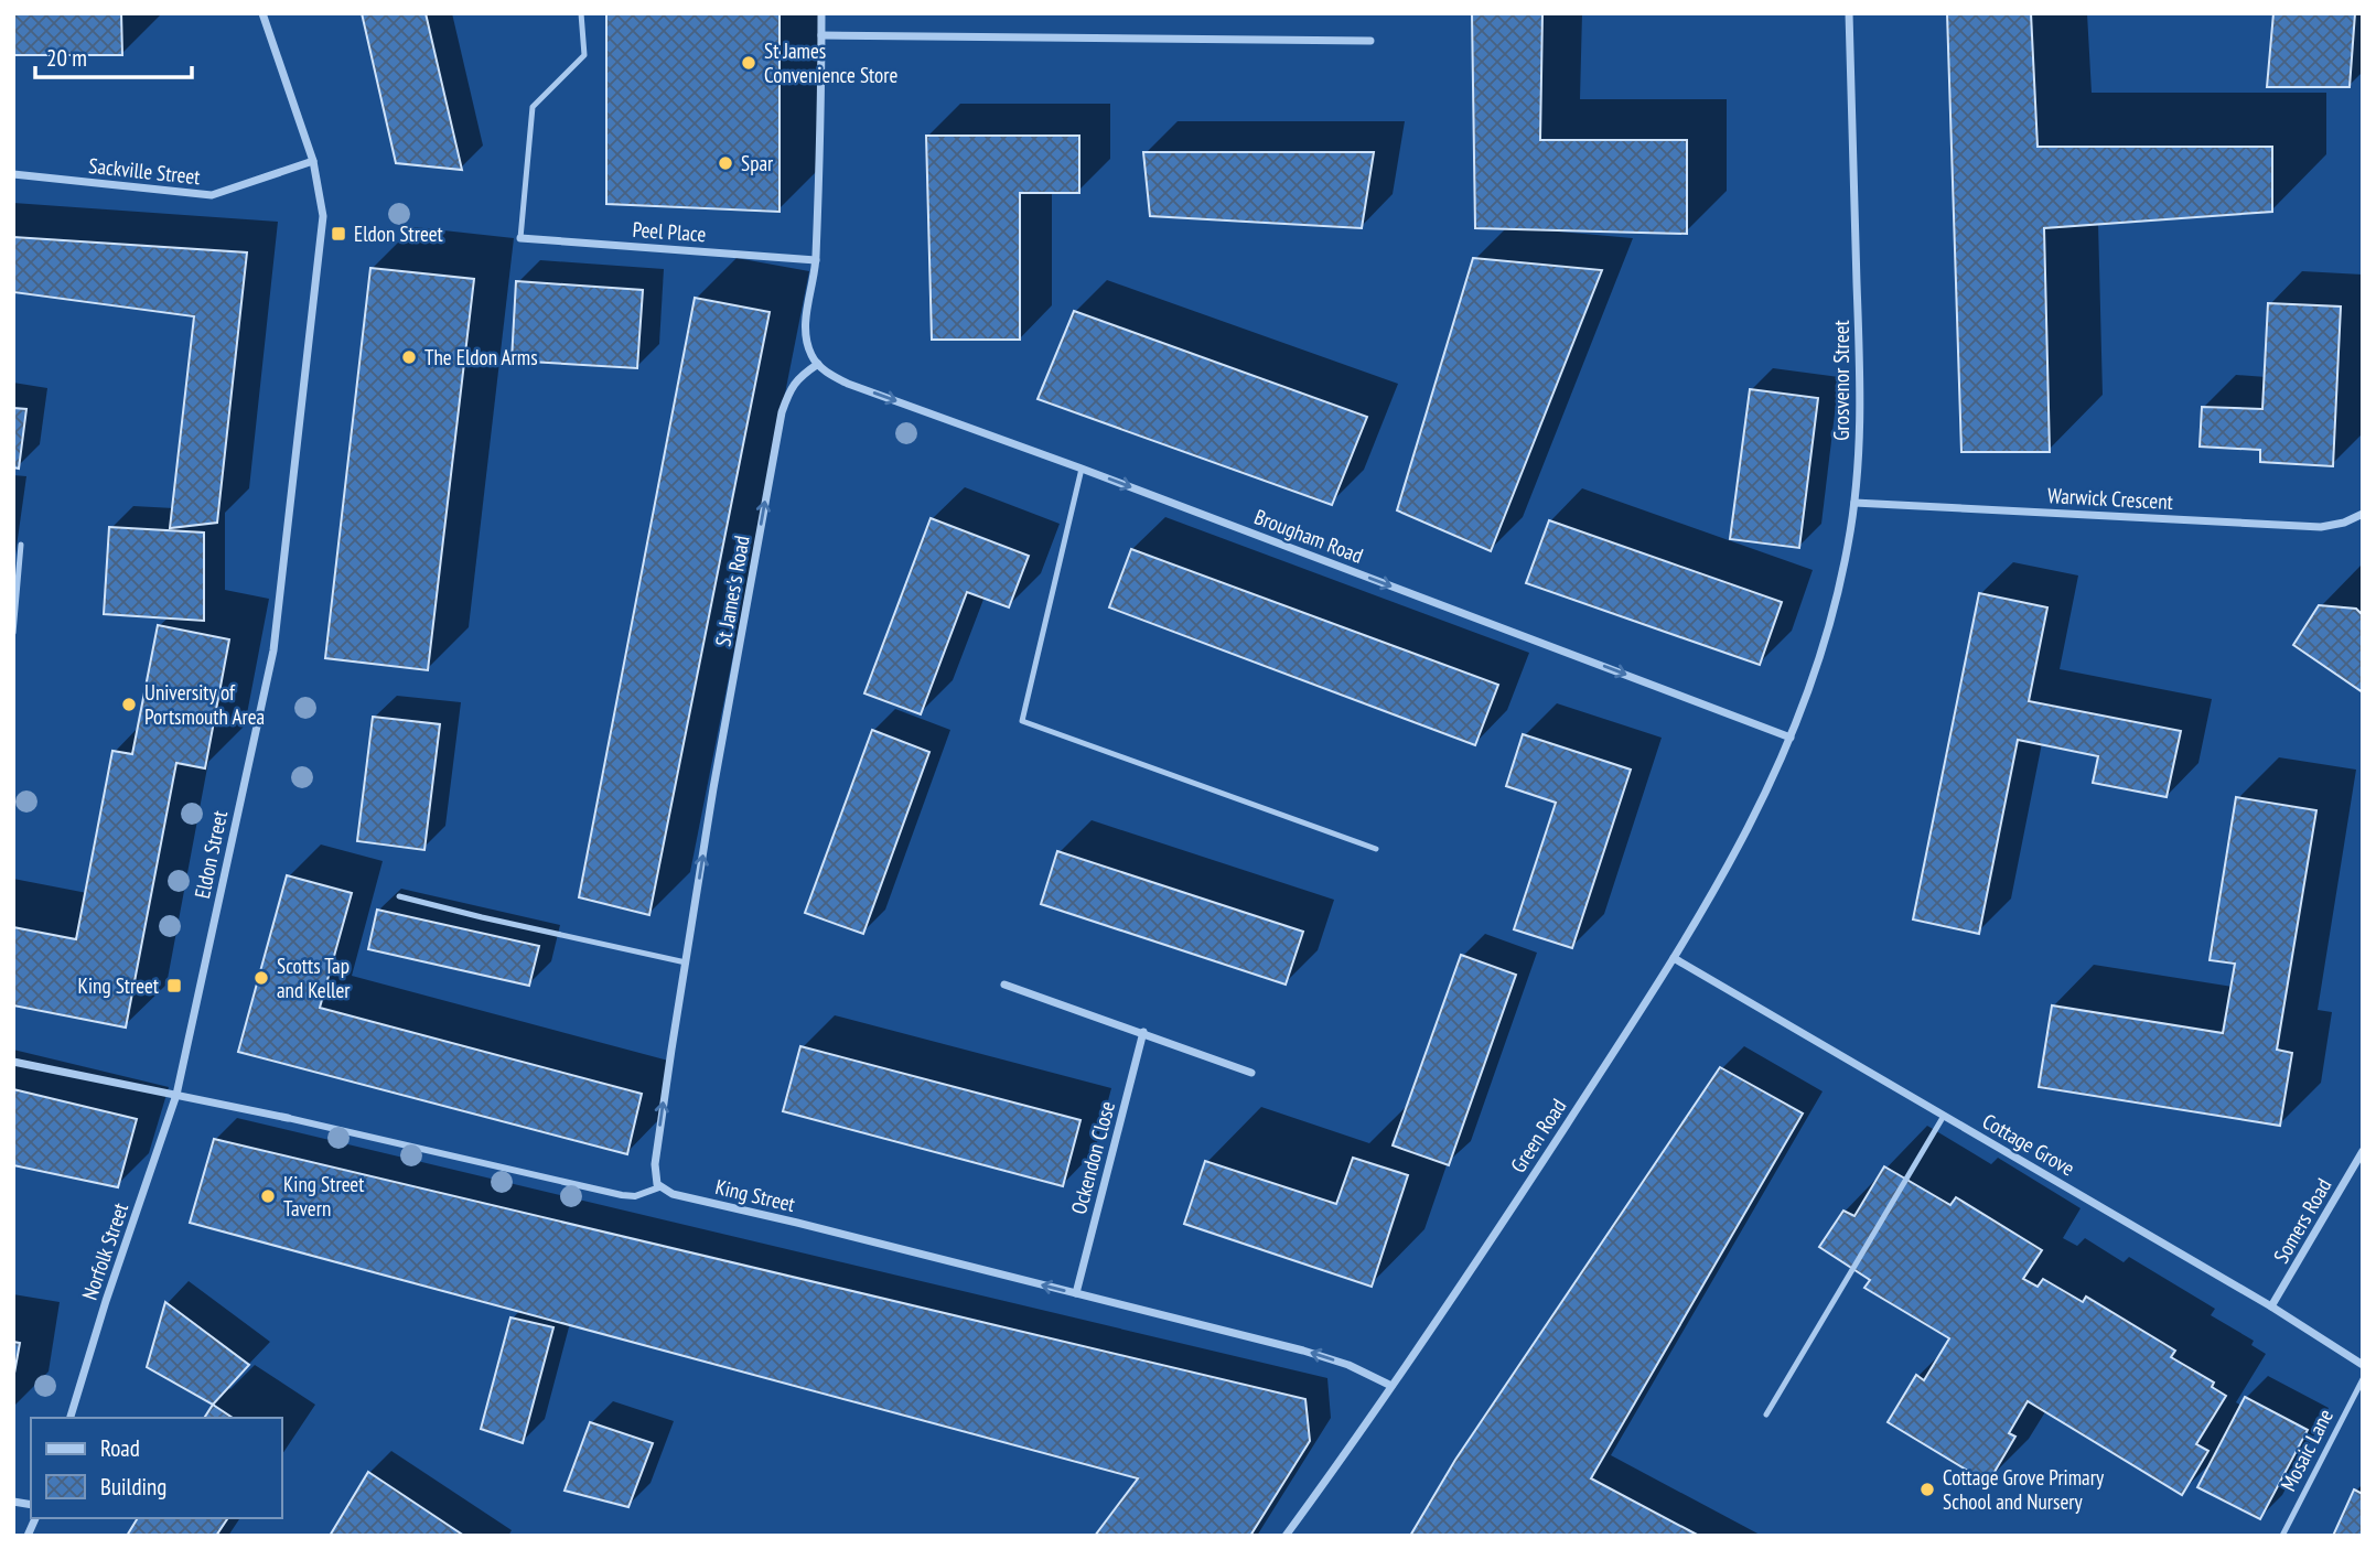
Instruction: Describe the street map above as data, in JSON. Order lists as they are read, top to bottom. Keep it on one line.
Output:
{"streets":{"street":["Sackville Street","Peel Place","Grosvenor Street","Warwick Crescent","Brougham Road","St James's Road","Eldon Street","Green Road","Cottage Grove","Ockendon Close","King Street","Somers Road","Norfolk Street"],"lane":["Mosaic Lane"]},"crossings":[["Sackville Street","Eldon Street"],["Grosvenor Street","Warwick Crescent"],["Grosvenor Street","Brougham Road"],["Grosvenor Street","Green Road"],["Brougham Road","St James's Road"],["Brougham Road","Green Road"],["St James's Road","King Street"],["Eldon Street","Norfolk Street"],["Green Road","Cottage Grove"],["Green Road","King Street"],["Cottage Grove","Somers Road"],["Ockendon Close","King Street"]],"one_way":["Brougham Road","St James's Road","King Street"],"places":{"other":["St James Convenience Store","Spar","The Eldon Arms","University of Portsmouth Area","Scotts Tap and Keller","King Street Tavern","Cottage Grove Primary School and Nursery"],"transit":["Eldon Street","King Street"]},"legend":["Road","Building"],"scale_bar":"20 m"}
